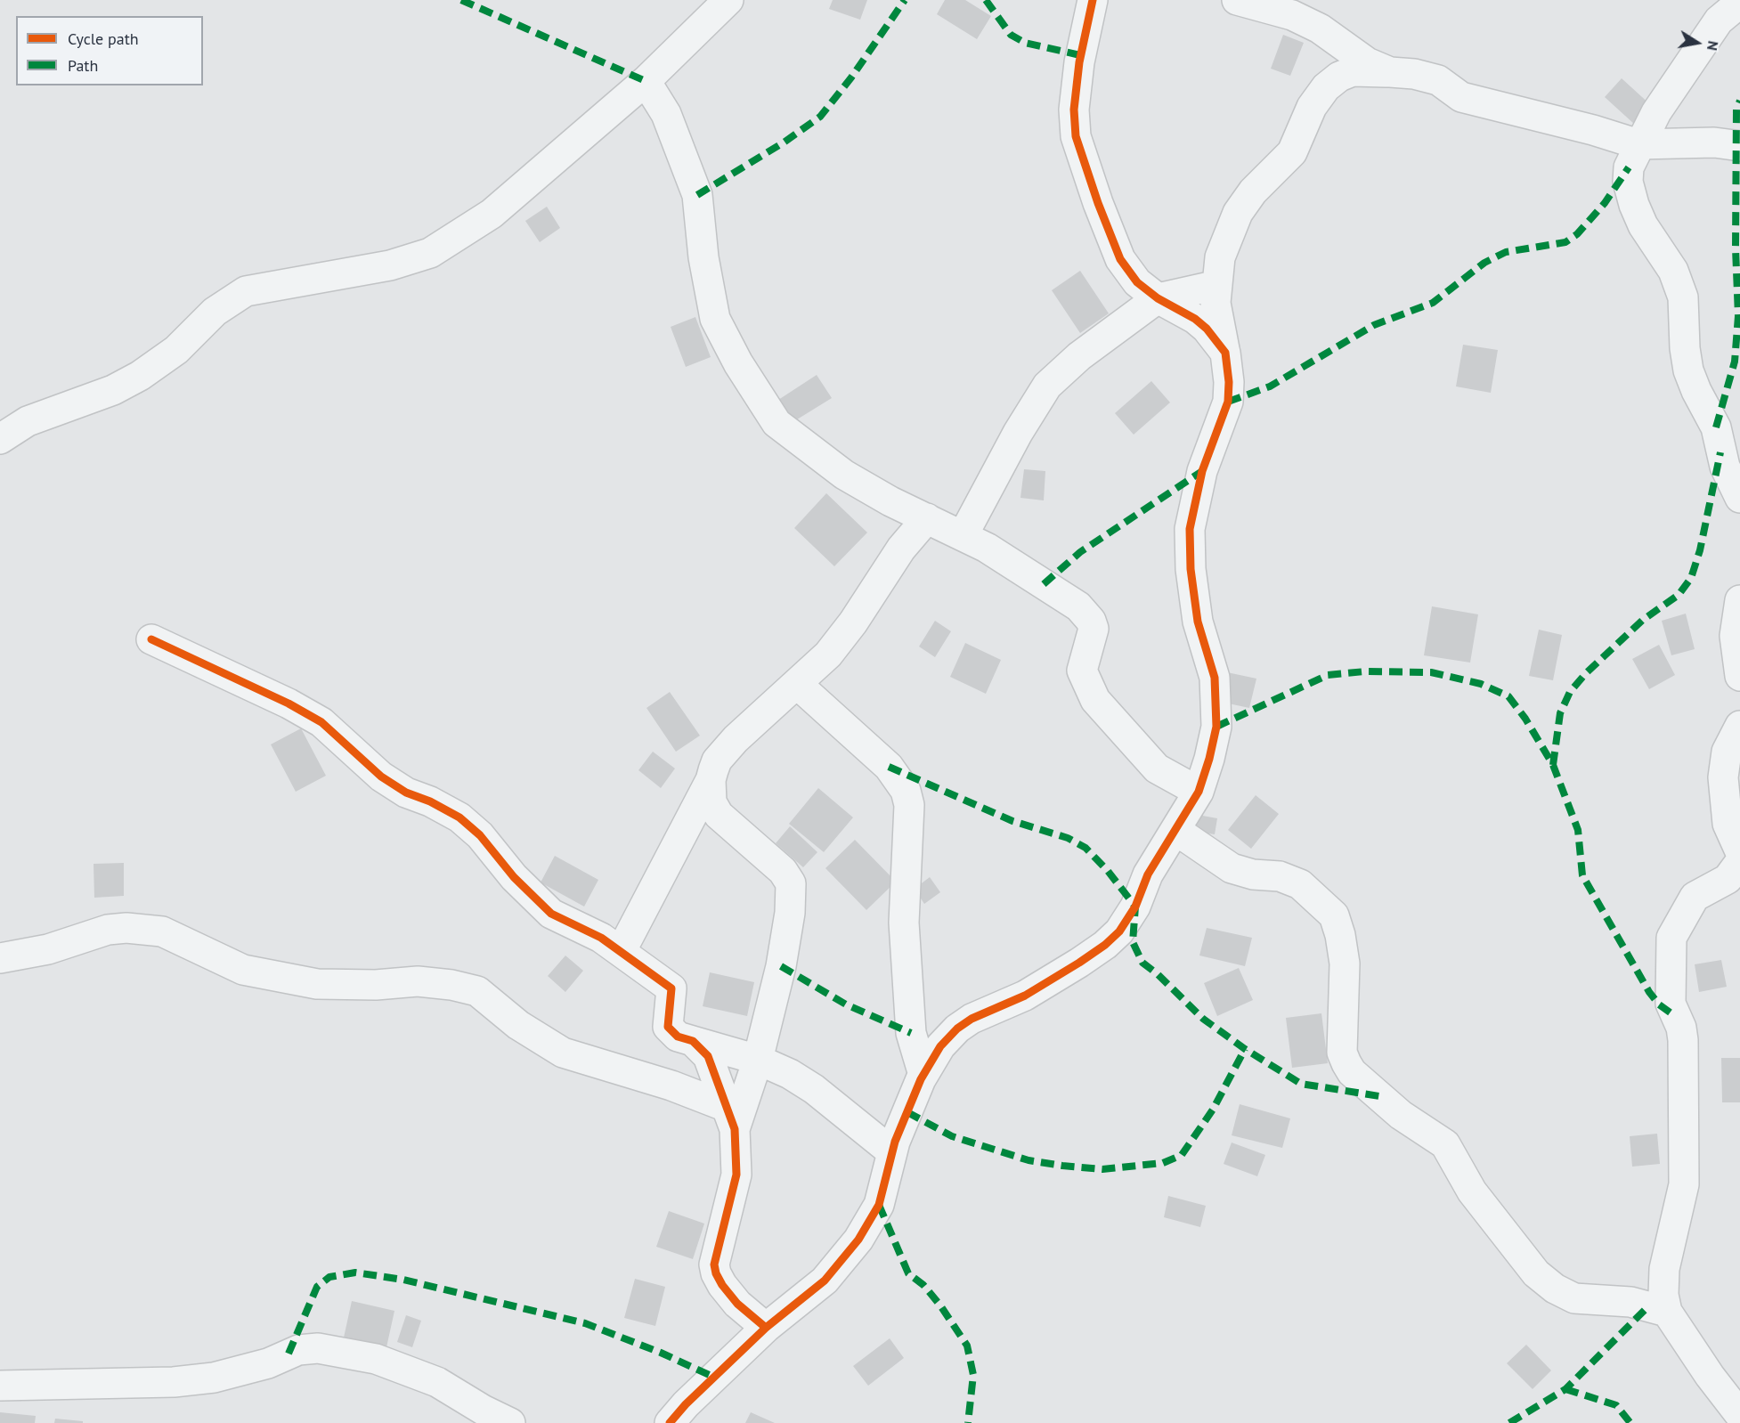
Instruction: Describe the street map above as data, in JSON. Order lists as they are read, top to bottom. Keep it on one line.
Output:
{"legend":["Cycle path","Path"],"north":"right"}
